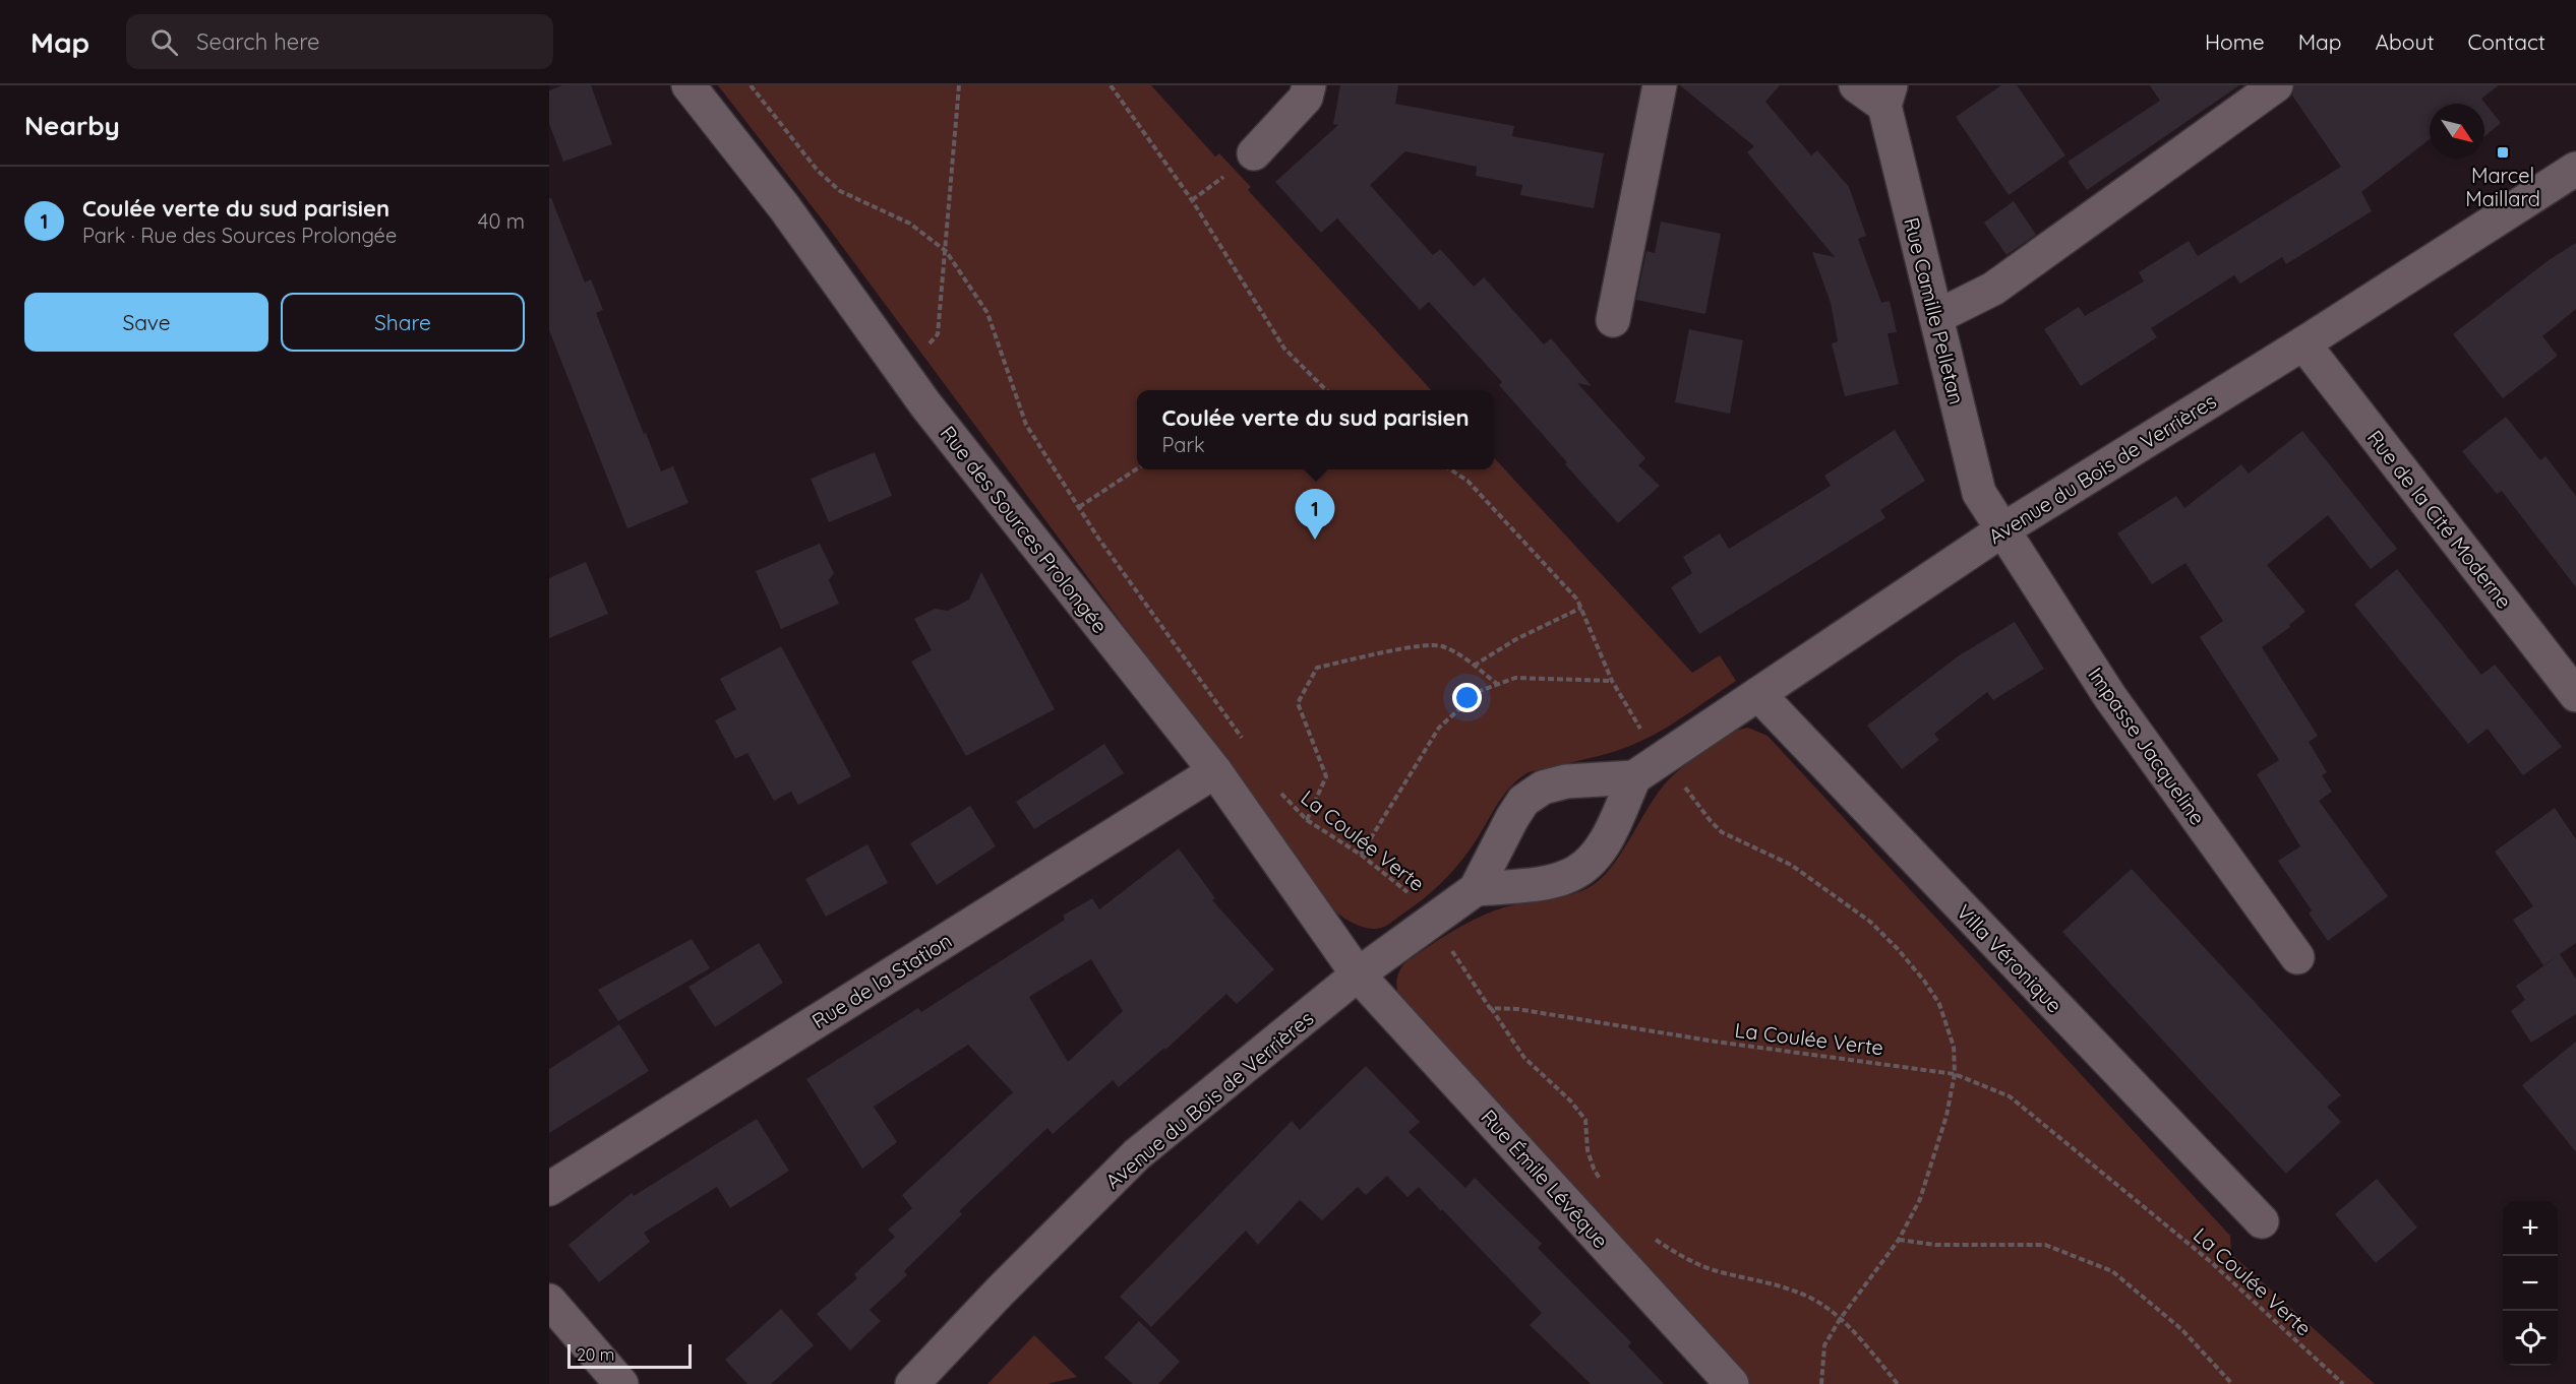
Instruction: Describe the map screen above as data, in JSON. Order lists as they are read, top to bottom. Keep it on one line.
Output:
{"streets":{"street":["Rue Camille Pelletan","Avenue du Bois de Verrières","Rue de la Cité Moderne","Rue des Sources Prolongée","Impasse Jacqueline","Villa Véronique","Rue de la Station","Rue Émile Lévêque"],"path":["La Coulée Verte"]},"crossings":[["Rue Camille Pelletan","Avenue du Bois de Verrières"],["Rue Camille Pelletan","Impasse Jacqueline"],["Avenue du Bois de Verrières","Rue de la Cité Moderne"],["Avenue du Bois de Verrières","Rue des Sources Prolongée"],["Avenue du Bois de Verrières","Impasse Jacqueline"],["Avenue du Bois de Verrières","La Coulée Verte"],["Avenue du Bois de Verrières","Villa Véronique"],["Avenue du Bois de Verrières","Rue Émile Lévêque"],["Rue des Sources Prolongée","Rue de la Station"],["Rue des Sources Prolongée","Rue Émile Lévêque"]],"places":{"transit":["Marcel Maillard"]},"scale_bar":"20 m","north":"bottom right","page":{"header":"Map","search":"Search here","nav":["Home","Map","About","Contact"],"heading":"Nearby","list":[{"mark":"1","name":"Coulée verte du sud parisien","note":"Park · Rue des Sources Prolongée","value":"40 m"}],"buttons":["Save","Share"],"popup":["Coulée verte du sud parisien","Park"],"pins":"1","map_buttons":["+","−"],"scale":"20 m"}}
